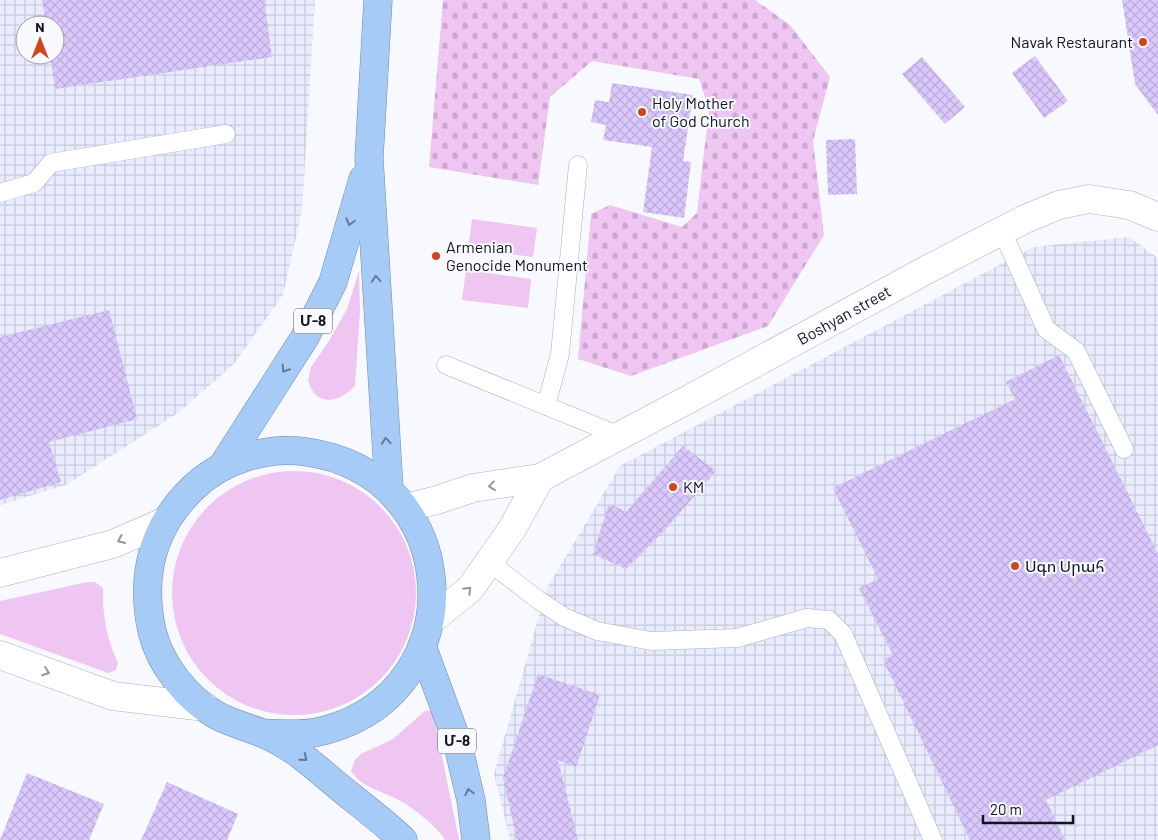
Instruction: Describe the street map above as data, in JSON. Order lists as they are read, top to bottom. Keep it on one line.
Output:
{"streets":{"highway":["Մ-8"],"street":["Boshyan street"]},"crossings":[["Boshyan street","Մ-8"]],"places":["Navak Restaurant","Holy Mother of God Church","Armenian Genocide Monument","KM","Սգո Սրահ"],"scale_bar":"20 m","north":"top"}
